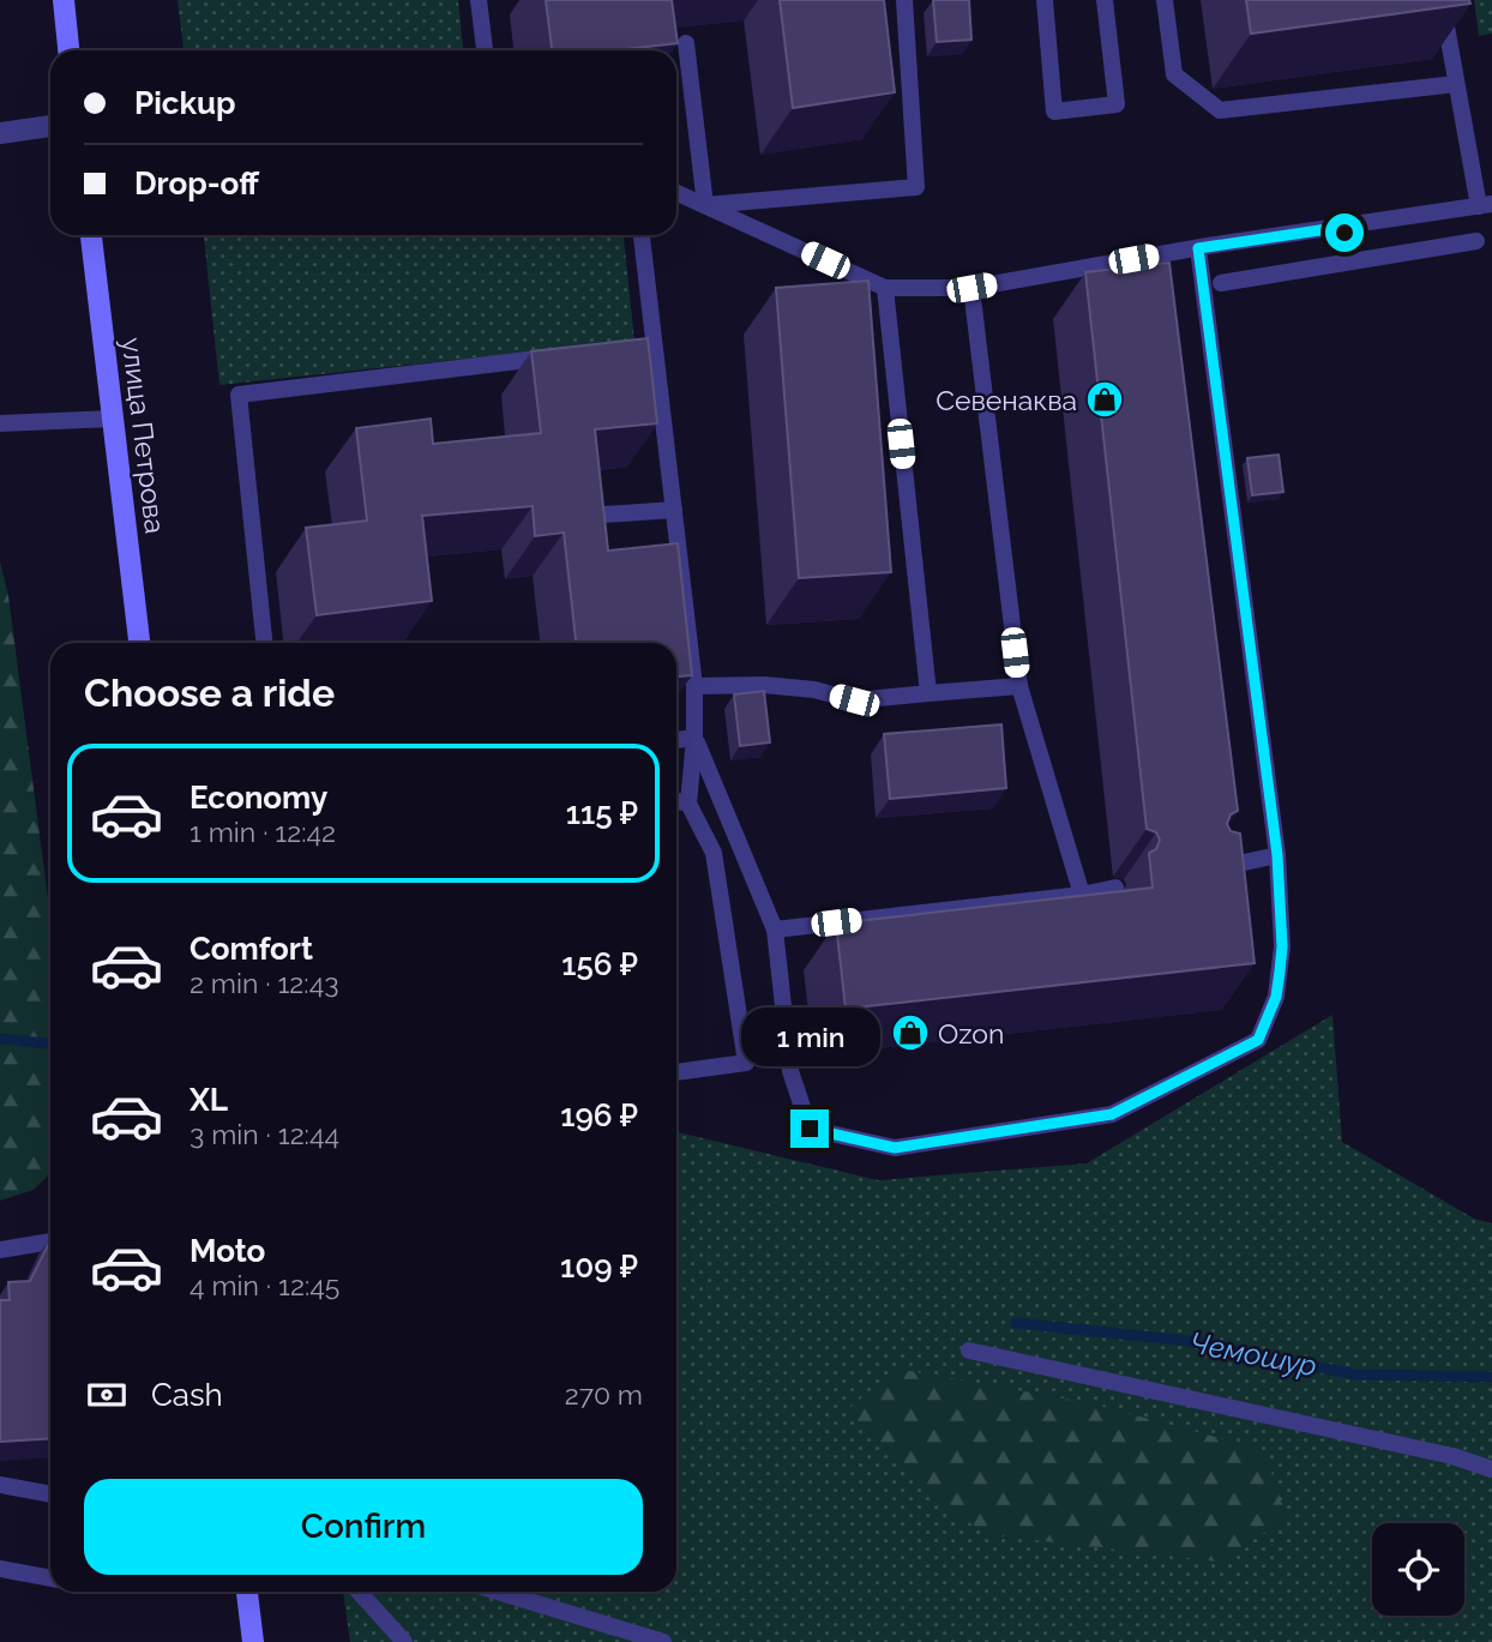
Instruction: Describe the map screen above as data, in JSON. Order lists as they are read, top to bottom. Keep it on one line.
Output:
{"streets":{"main road":["улица Петрова"]},"water":["Чемошур"],"places":{"shop":["Севенаква","Ozon"]},"page":{"banner":["Pickup","Drop-off"],"heading":"Choose a ride","list":[{"name":"Economy","note":"1 min · 12:42","value":"115 ₽"},{"name":"Comfort","note":"2 min · 12:43","value":"156 ₽"},{"name":"XL","note":"3 min · 12:44","value":"196 ₽"},{"name":"Moto","note":"4 min · 12:45","value":"109 ₽"}],"bubble":"1 min","pay":["Cash","270 m"],"buttons":"Confirm"}}
